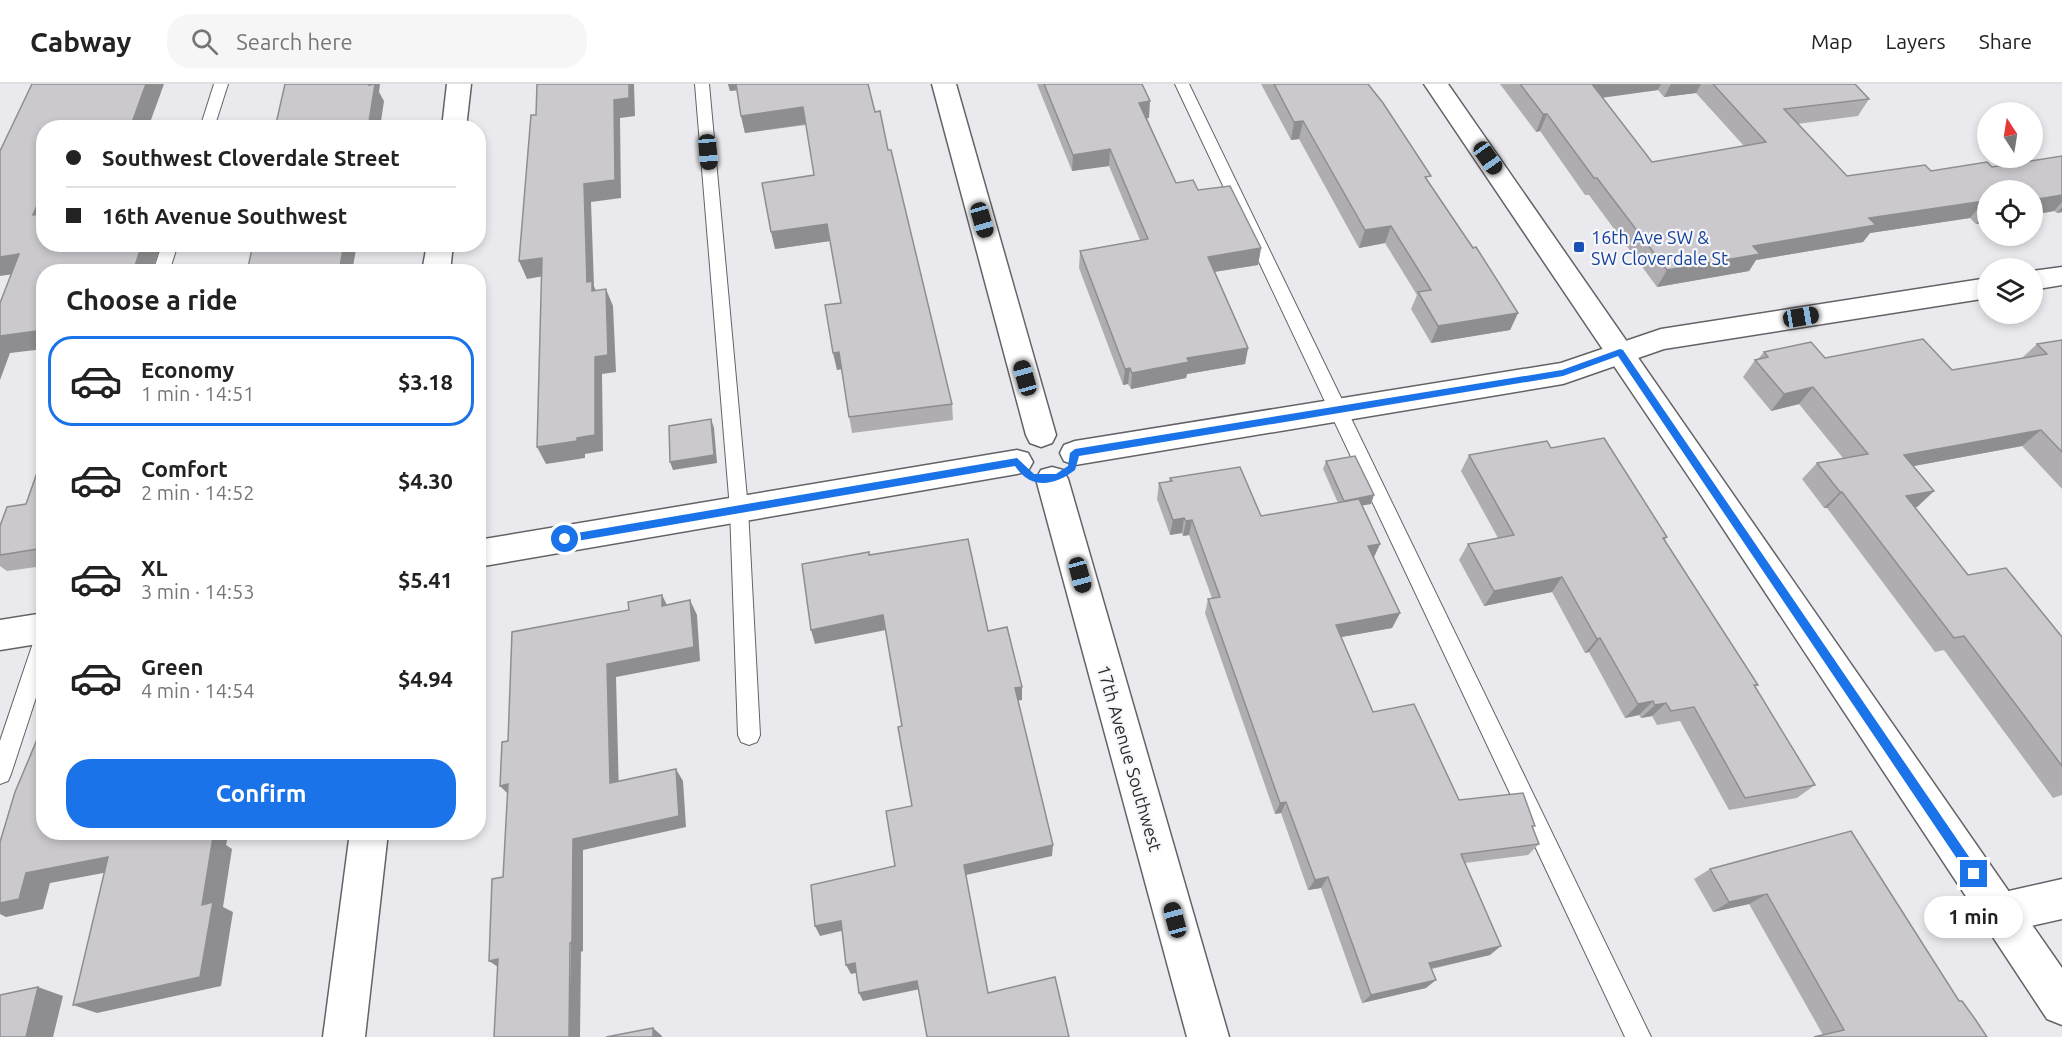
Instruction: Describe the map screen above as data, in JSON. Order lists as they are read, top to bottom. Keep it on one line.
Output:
{"streets":{"street":["17th Avenue Southwest"]},"places":{"transit":["16th Ave SW & SW Cloverdale St"]},"north":"top","page":{"header":"Cabway","search":"Search here","nav":["Map","Layers","Share"],"banner":["Southwest Cloverdale Street","16th Avenue Southwest"],"heading":"Choose a ride","list":[{"name":"Economy","note":"1 min · 14:51","value":"$3.18"},{"name":"Comfort","note":"2 min · 14:52","value":"$4.30"},{"name":"XL","note":"3 min · 14:53","value":"$5.41"},{"name":"Green","note":"4 min · 14:54","value":"$4.94"}],"buttons":"Confirm","bubble":"1 min"}}
